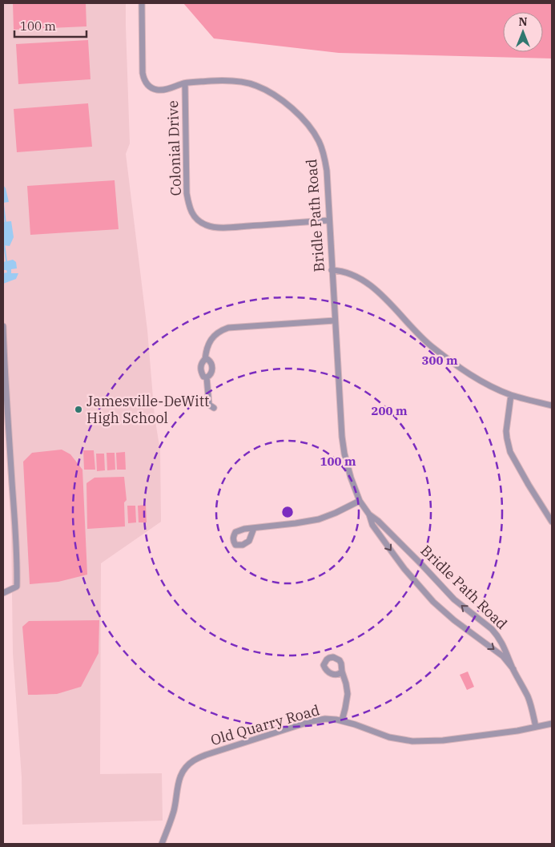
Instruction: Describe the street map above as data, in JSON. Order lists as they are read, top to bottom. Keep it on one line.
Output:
{"streets":{"street":["Colonial Drive","Bridle Path Road","Old Quarry Road"]},"crossings":[["Colonial Drive","Bridle Path Road"],["Bridle Path Road","Old Quarry Road"]],"places":["Jamesville-DeWitt High School"],"scale_bar":"100 m","north":"top","rings":["300 m","200 m","100 m"]}
